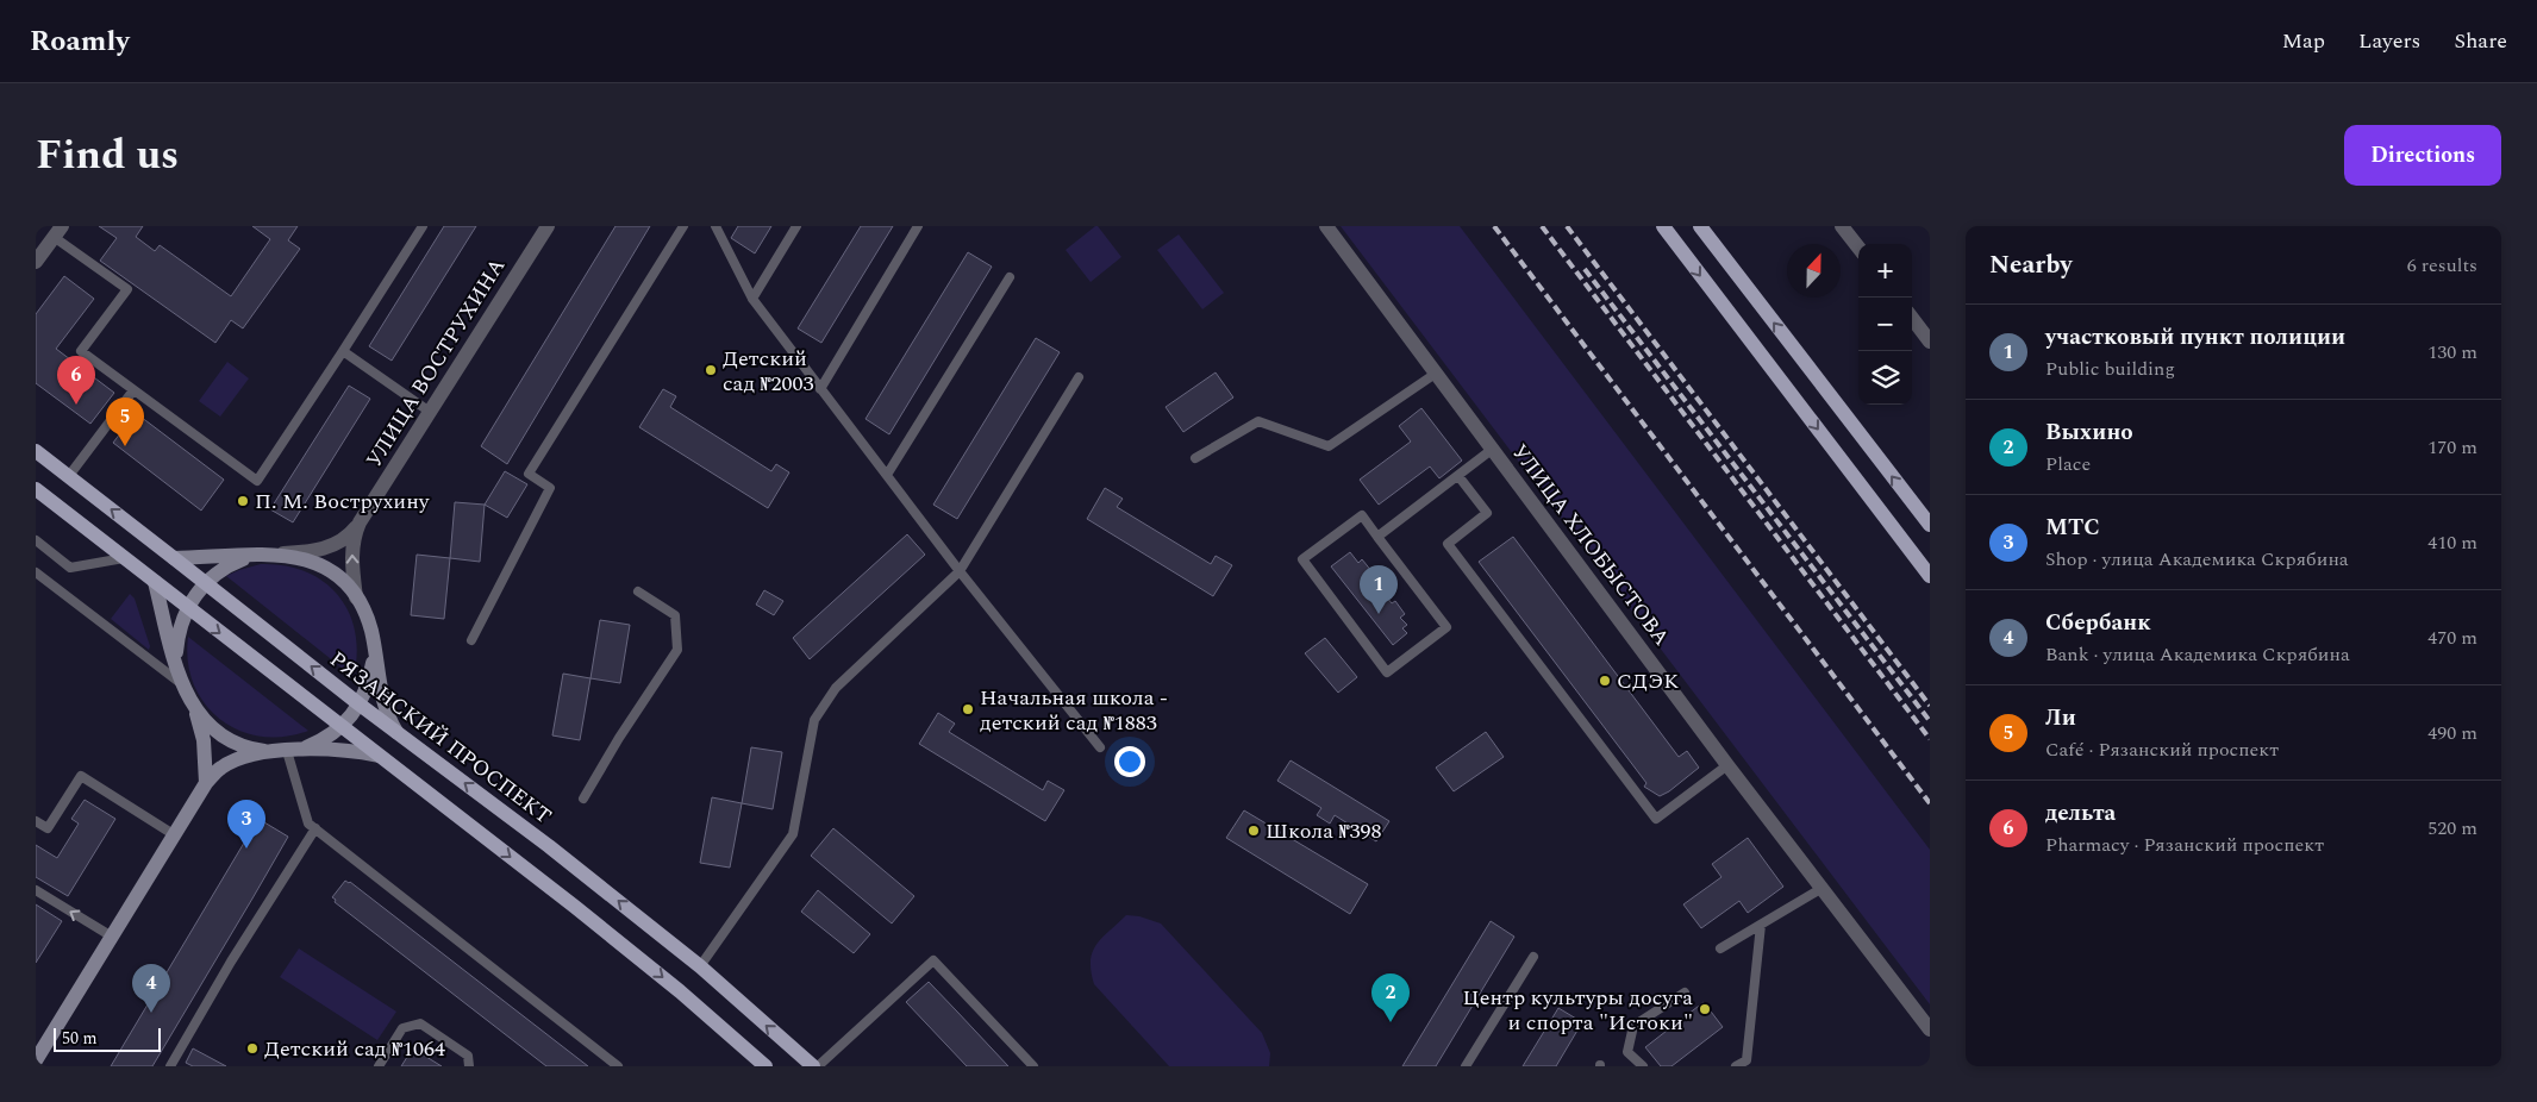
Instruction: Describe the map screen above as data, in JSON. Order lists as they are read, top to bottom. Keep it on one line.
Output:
{"streets":{"main road":["РЯЗАНСКИЙ ПРОСПЕКТ"],"street":["УЛИЦА ВОСТРУХИНА","УЛИЦА ХЛОБЫСТОВА"]},"places":["Детский сад №2003","П. М. Вострухину","СДЭК","Начальная школа - детский сад №1883","Школа №398","Центр культуры досуга и спорта \"Истоки\"","Детский сад №1064"],"scale_bar":"50 m","north":"top","page":{"header":"Roamly","nav":["Map","Layers","Share"],"title":"Find us","buttons":"Directions","heading":["Nearby","6 results"],"map_buttons":["+","−"],"list":[{"mark":"1","name":"участковый пункт полиции","note":"Public building","value":"130 m"},{"mark":"2","name":"Выхино","note":"Place","value":"170 m"},{"mark":"3","name":"МТС","note":"Shop · улица Академика Скрябина","value":"410 m"},{"mark":"4","name":"Сбербанк","note":"Bank · улица Академика Скрябина","value":"470 m"},{"mark":"5","name":"Ли","note":"Café · Рязанский проспект","value":"490 m"},{"mark":"6","name":"дельта","note":"Pharmacy · Рязанский проспект","value":"520 m"}],"pins":["6","5","1","3","4","2"],"scale":"50 m"}}
